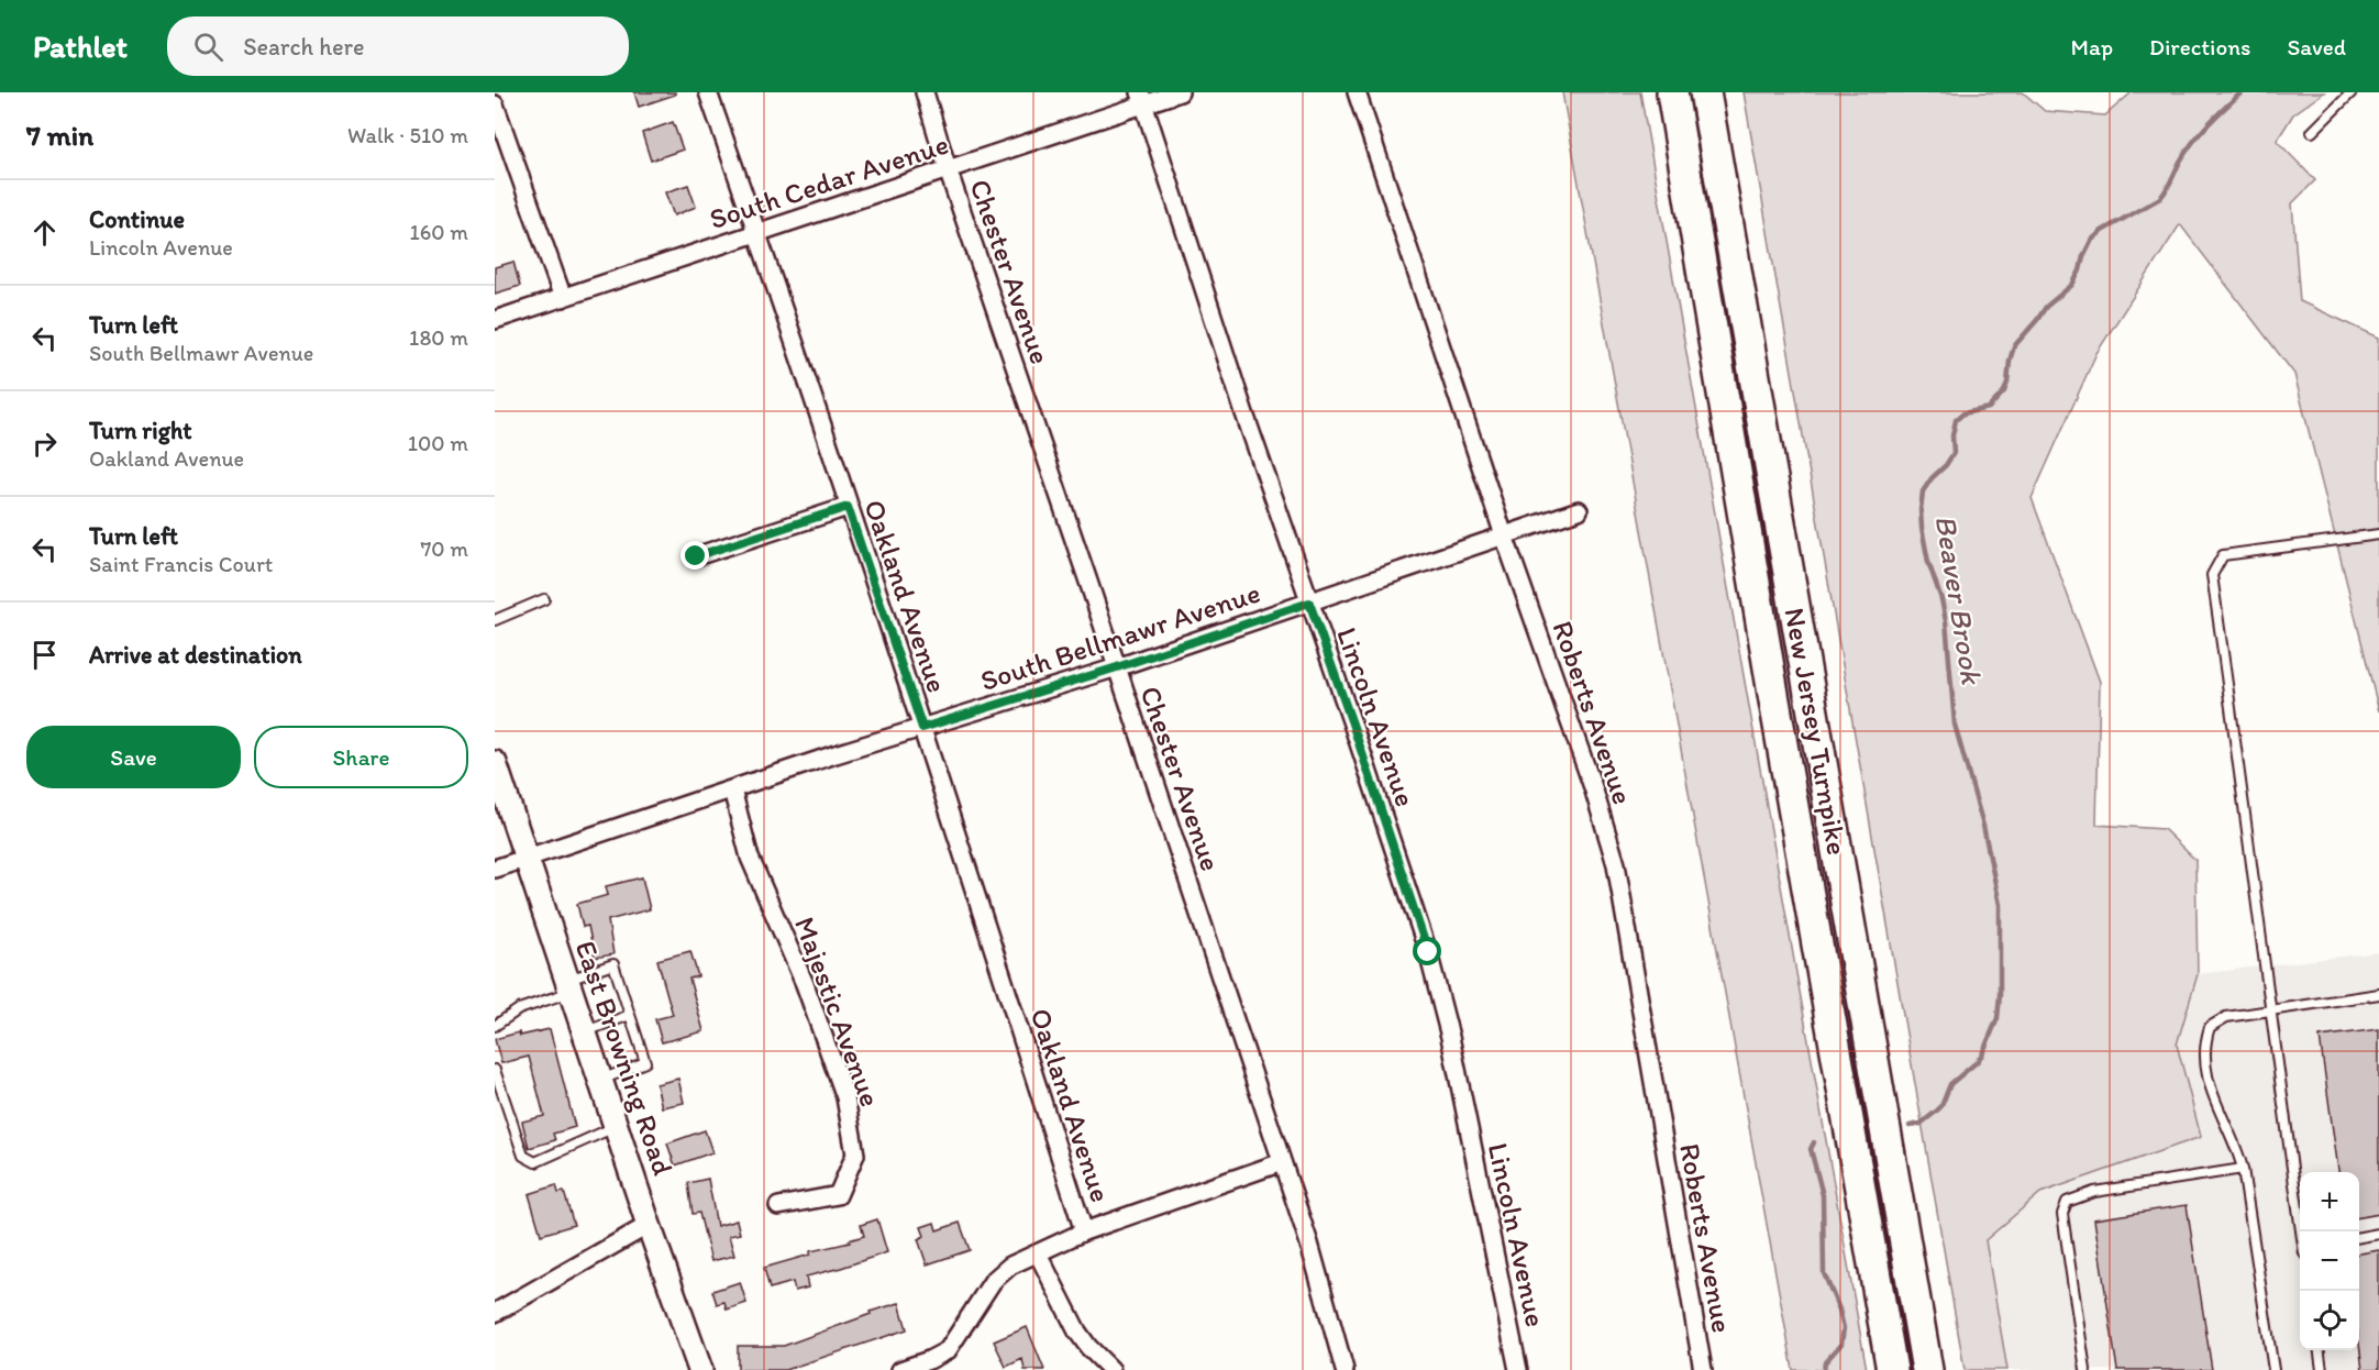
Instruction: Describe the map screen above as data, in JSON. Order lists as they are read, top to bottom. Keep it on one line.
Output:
{"streets":{"highway":["New Jersey Turnpike"],"main road":["East Browning Road"],"street":["South Cedar Avenue","Chester Avenue","Oakland Avenue","South Bellmawr Avenue","Roberts Avenue","Lincoln Avenue","Majestic Avenue"]},"crossings":[["South Cedar Avenue","Chester Avenue"],["South Cedar Avenue","Oakland Avenue"],["South Cedar Avenue","Lincoln Avenue"],["Chester Avenue","South Bellmawr Avenue"],["Oakland Avenue","South Bellmawr Avenue"],["South Bellmawr Avenue","Roberts Avenue"],["South Bellmawr Avenue","Lincoln Avenue"],["South Bellmawr Avenue","Majestic Avenue"],["South Bellmawr Avenue","East Browning Road"]],"water":["Beaver Brook"],"page":{"header":"Pathlet","search":"Search here","nav":["Map","Directions","Saved"],"heading":["7 min","Walk · 510 m"],"list":[["Continue","Lincoln Avenue","160 m"],["Turn left","South Bellmawr Avenue","180 m"],["Turn right","Oakland Avenue","100 m"],["Turn left","Saint Francis Court","70 m"],"Arrive at destination"],"buttons":["Save","Share"],"map_buttons":["+","−"]}}
